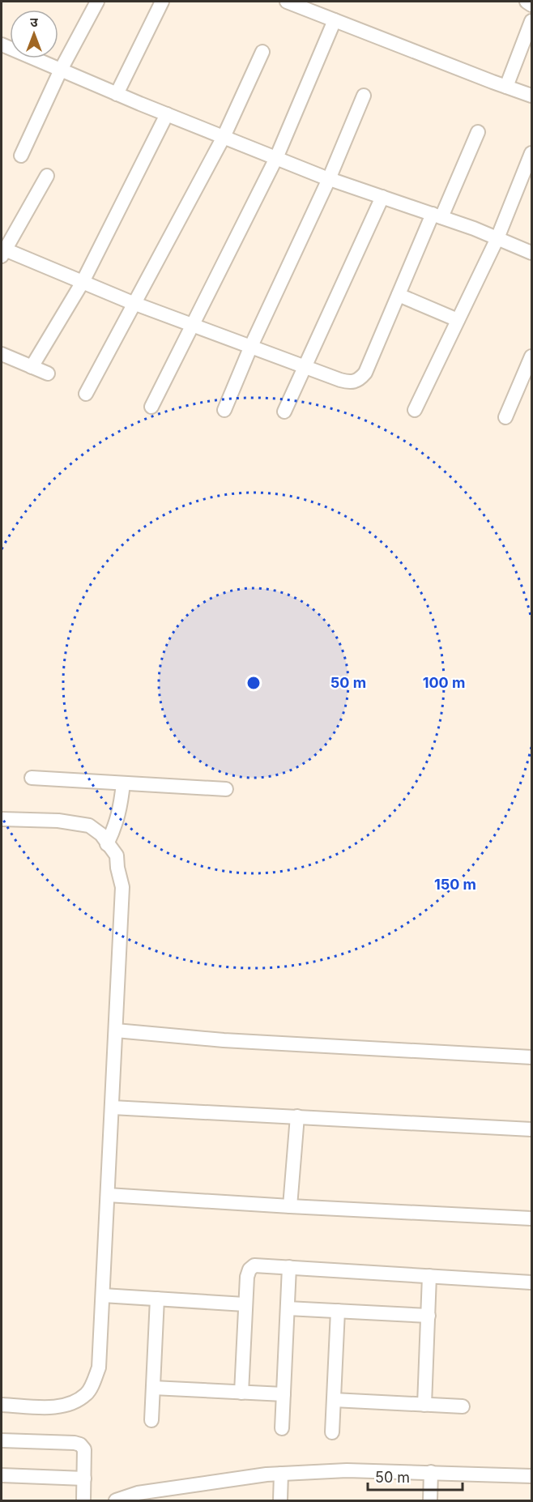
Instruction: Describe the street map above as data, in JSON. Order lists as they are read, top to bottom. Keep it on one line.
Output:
{"scale_bar":"50 m","north":"top","rings":["50 m","100 m","150 m"]}
